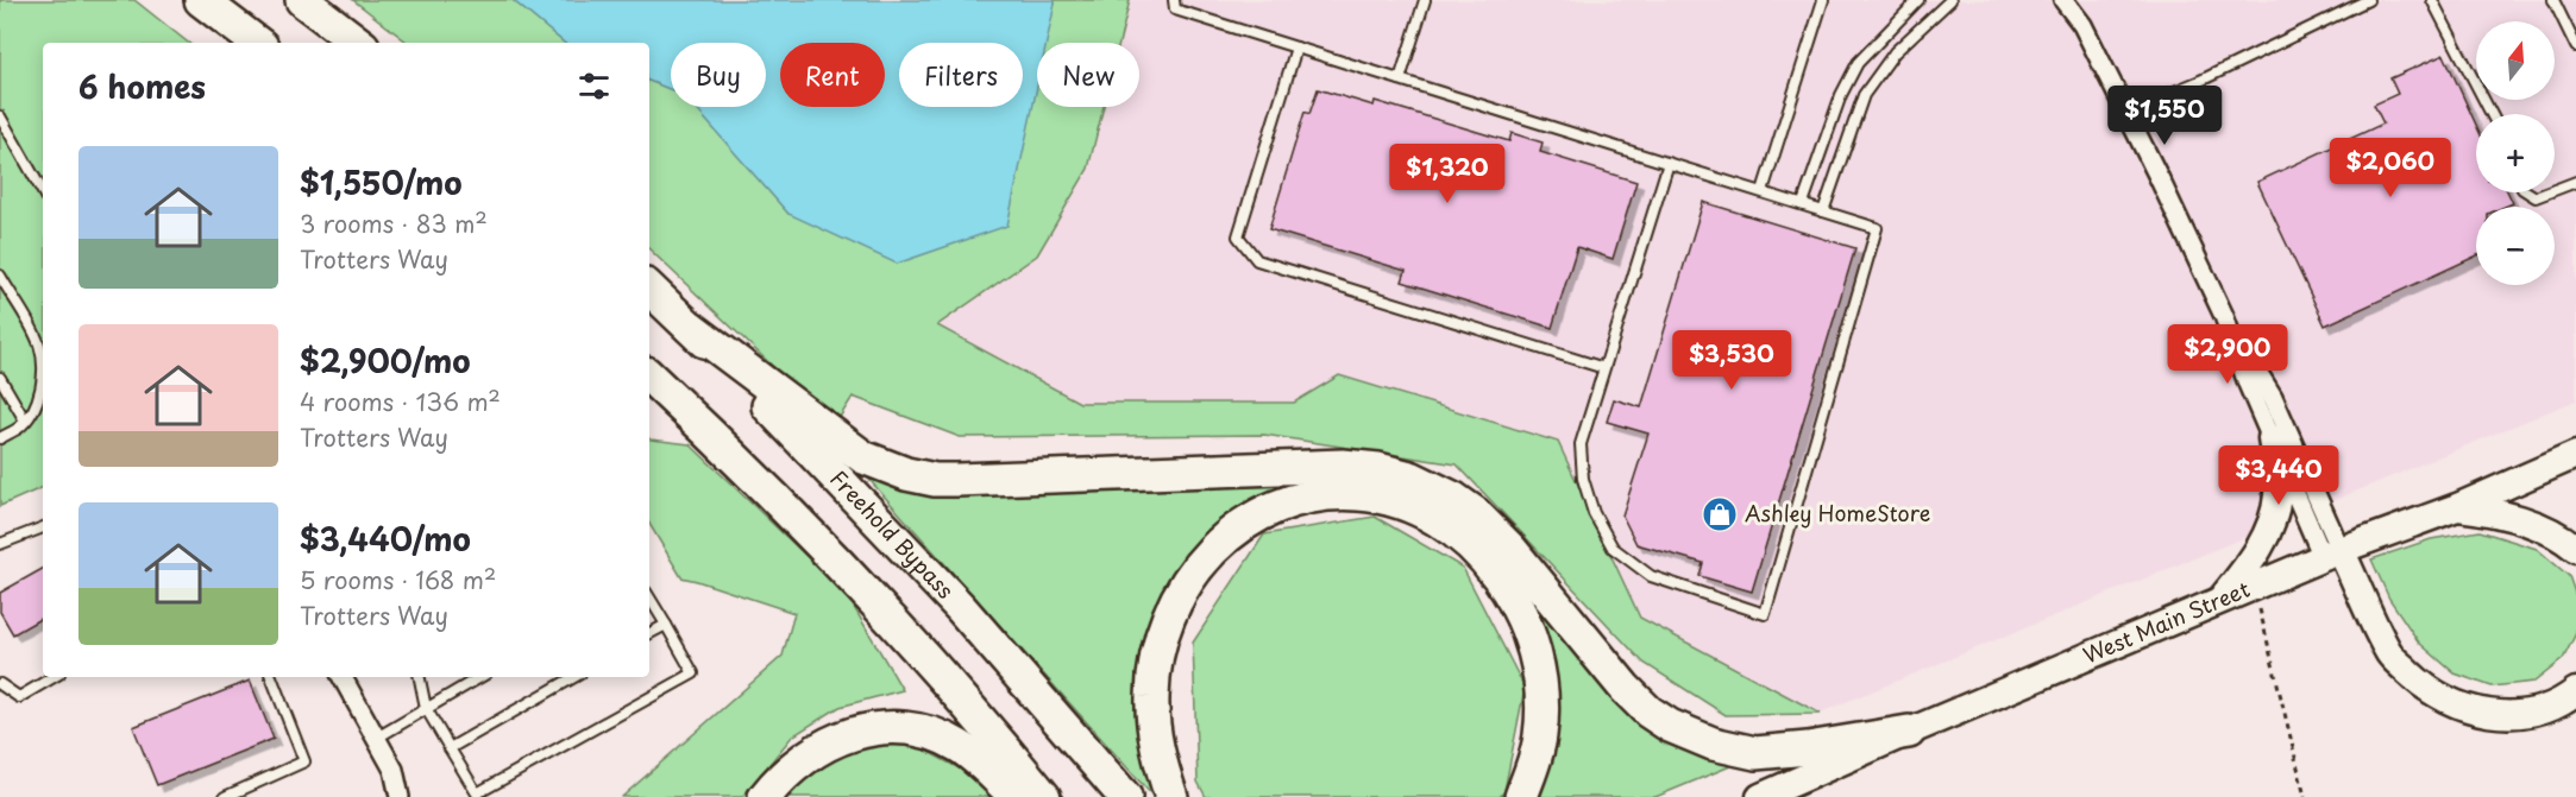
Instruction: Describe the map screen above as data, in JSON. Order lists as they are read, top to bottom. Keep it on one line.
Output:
{"streets":{"highway":["Freehold Bypass"],"main road":["West Main Street"]},"places":{"shop":["Ashley HomeStore"]},"north":"top","page":{"map_buttons":["+","−"],"chip":["Buy","Rent","Filters","New"],"heading":"6 homes","price":["$1,550","$2,060","$1,320","$2,900","$3,530","$3,440"],"list":[{"name":"$1,550/mo","note":"3 rooms · 83 m² · Trotters Way"},{"name":"$2,900/mo","note":"4 rooms · 136 m² · Trotters Way"},{"name":"$3,440/mo","note":"5 rooms · 168 m² · Trotters Way"}]}}
